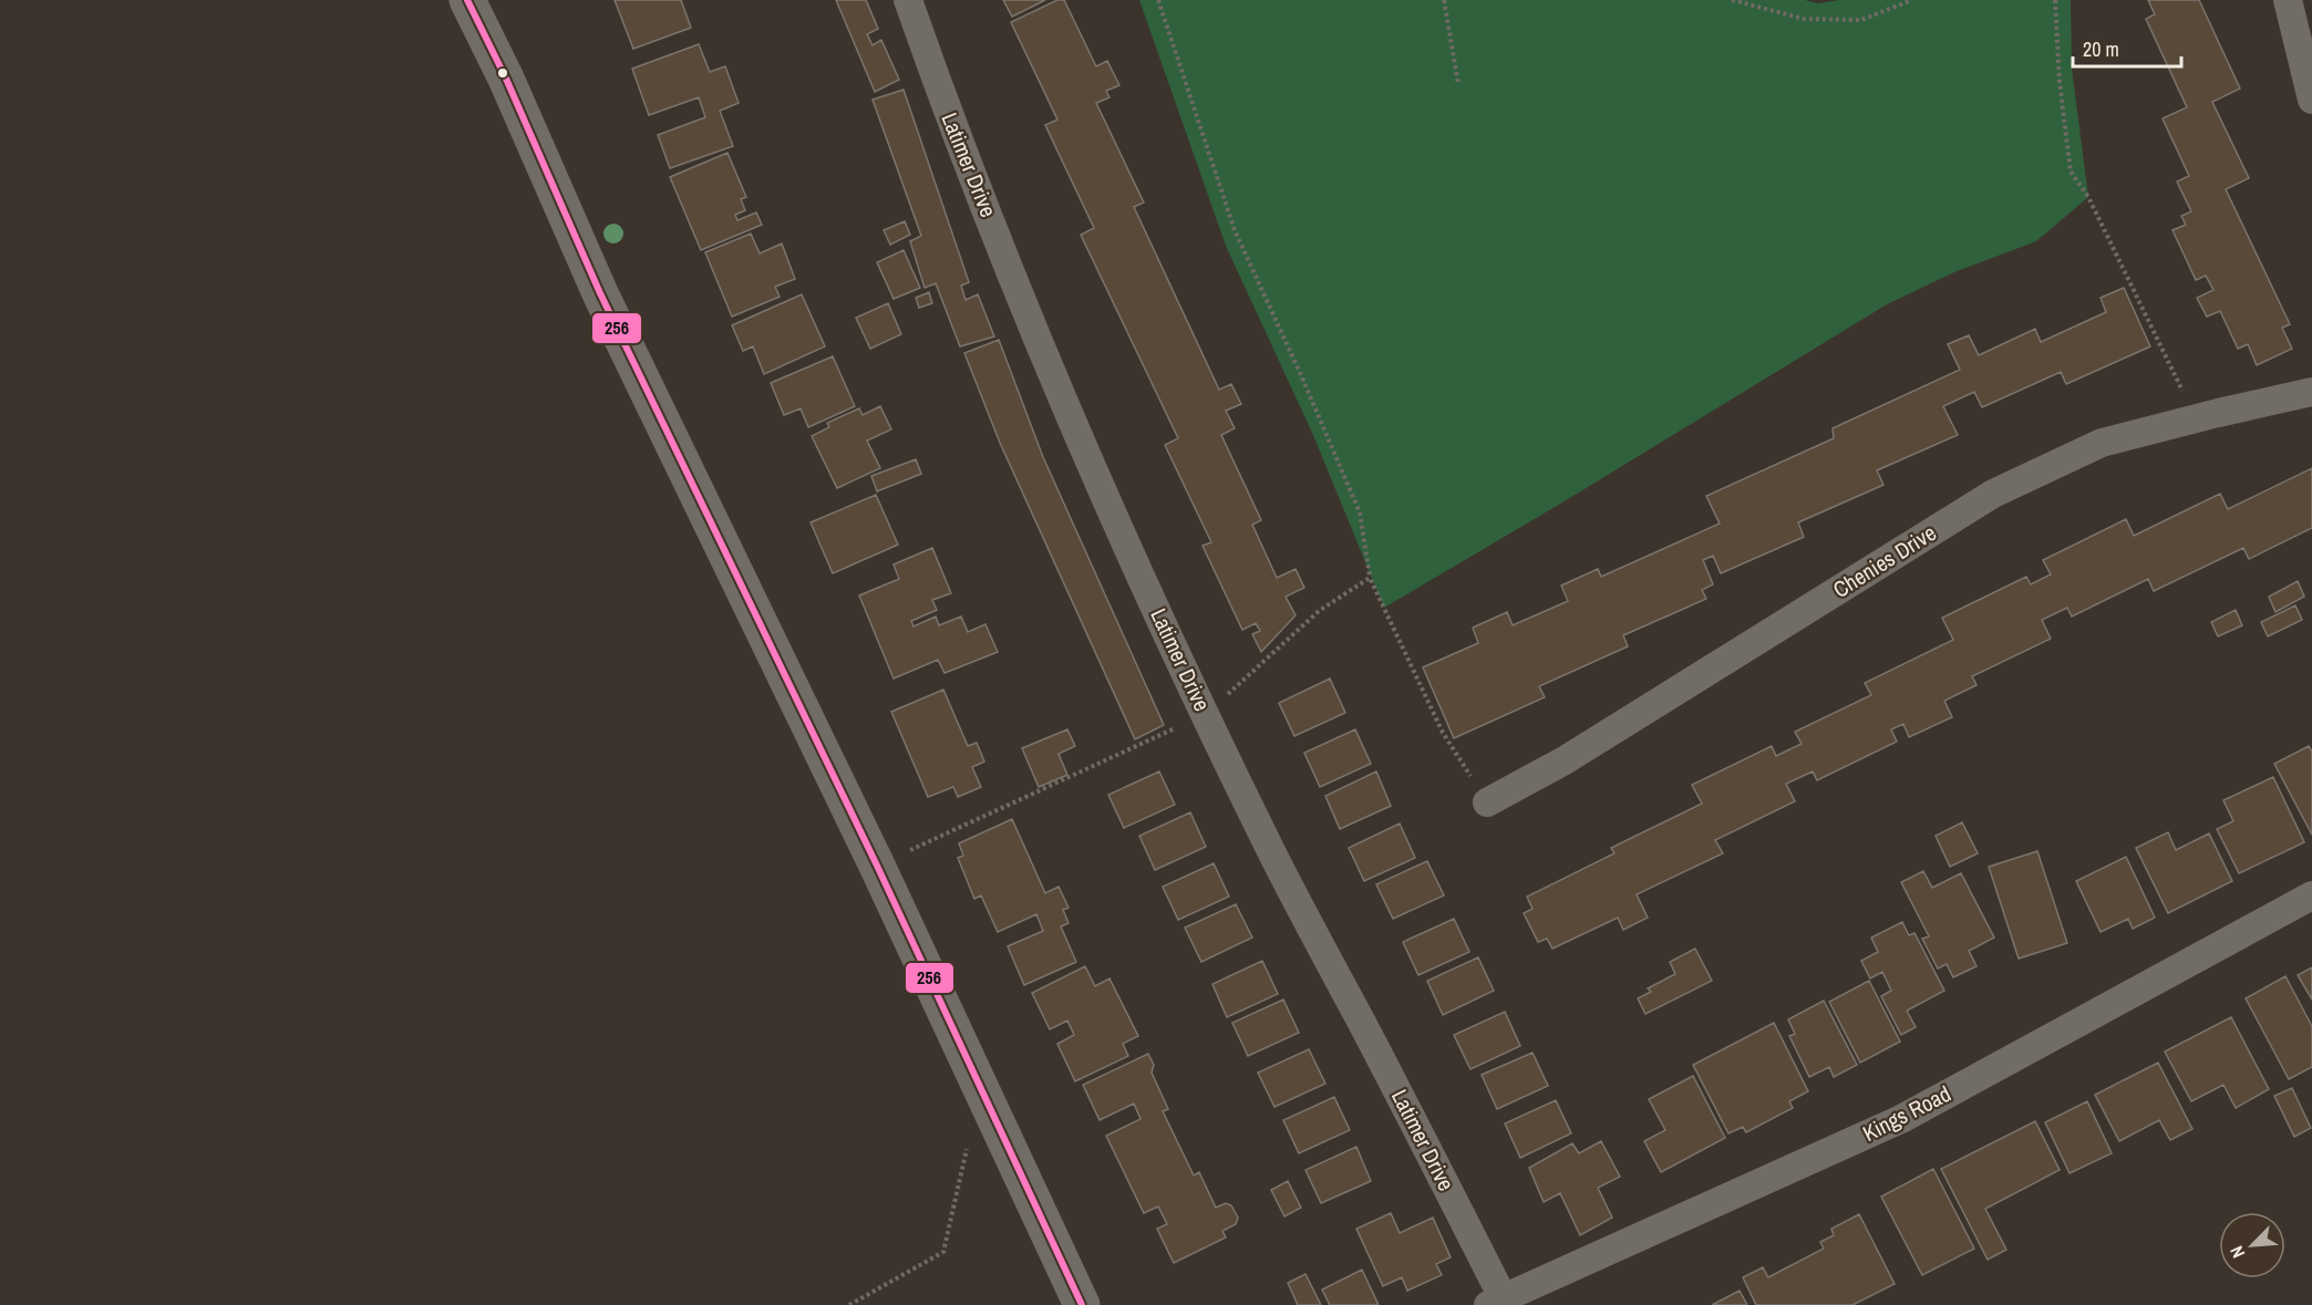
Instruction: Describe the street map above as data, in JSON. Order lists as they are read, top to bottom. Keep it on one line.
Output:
{"streets":{"street":["Latimer Drive","Chenies Drive","Kings Road"]},"crossings":[["Latimer Drive","Kings Road"]],"lines":["transit line 256"],"scale_bar":"20 m","north":"bottom left"}
